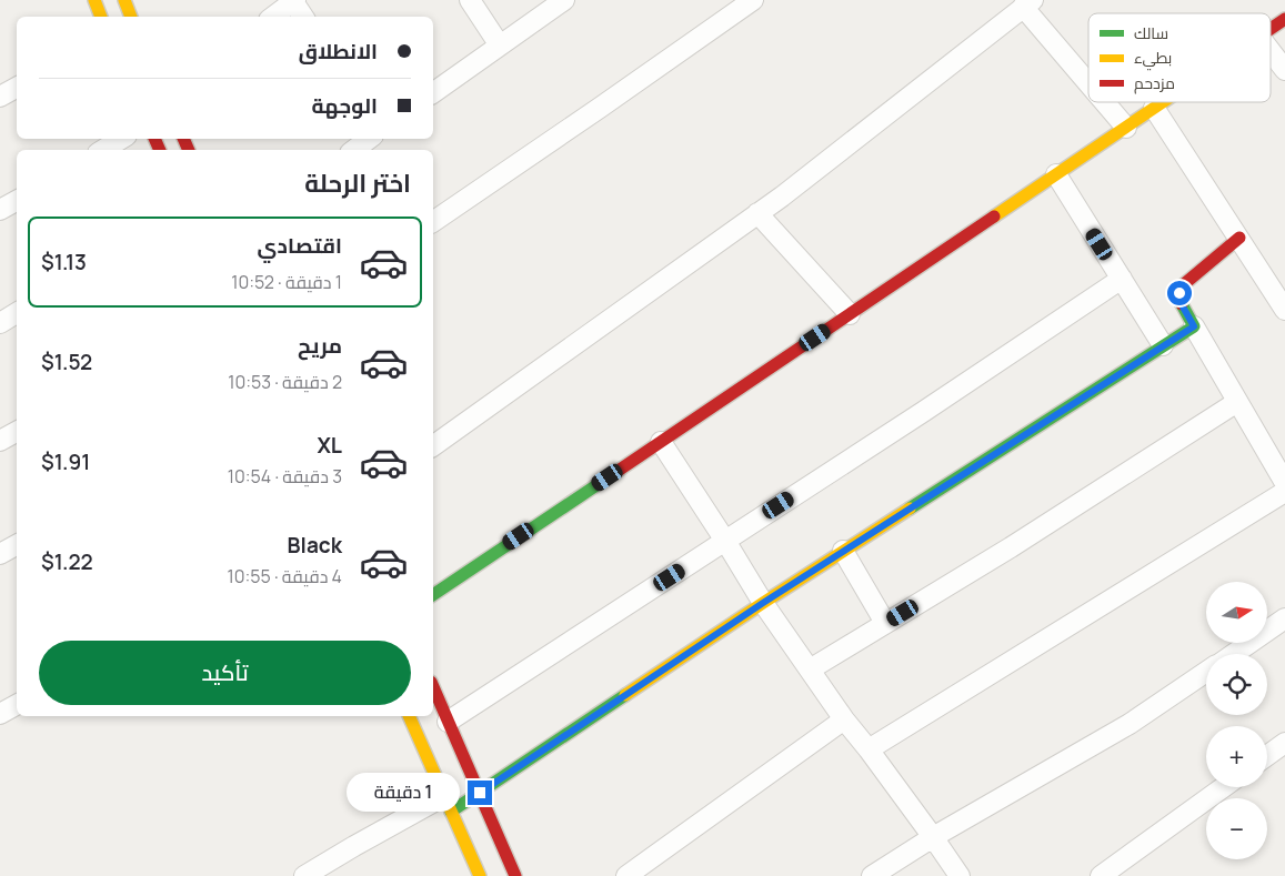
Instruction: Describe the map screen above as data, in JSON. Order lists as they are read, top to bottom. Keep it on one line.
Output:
{"legend":["سالك","بطيء","مزدحم"],"north":"right","page":{"banner":["الانطلاق","الوجهة"],"heading":"اختر الرحلة","list":[{"name":"اقتصادي","note":"1 دقيقة · 10:52","value":"$1.13"},{"name":"مريح","note":"2 دقيقة · 10:53","value":"$1.52"},{"name":"XL","note":"3 دقيقة · 10:54","value":"$1.91"},{"name":"Black","note":"4 دقيقة · 10:55","value":"$1.22"}],"map_buttons":["+","−"],"buttons":"تأكيد","bubble":"1 دقيقة"}}
